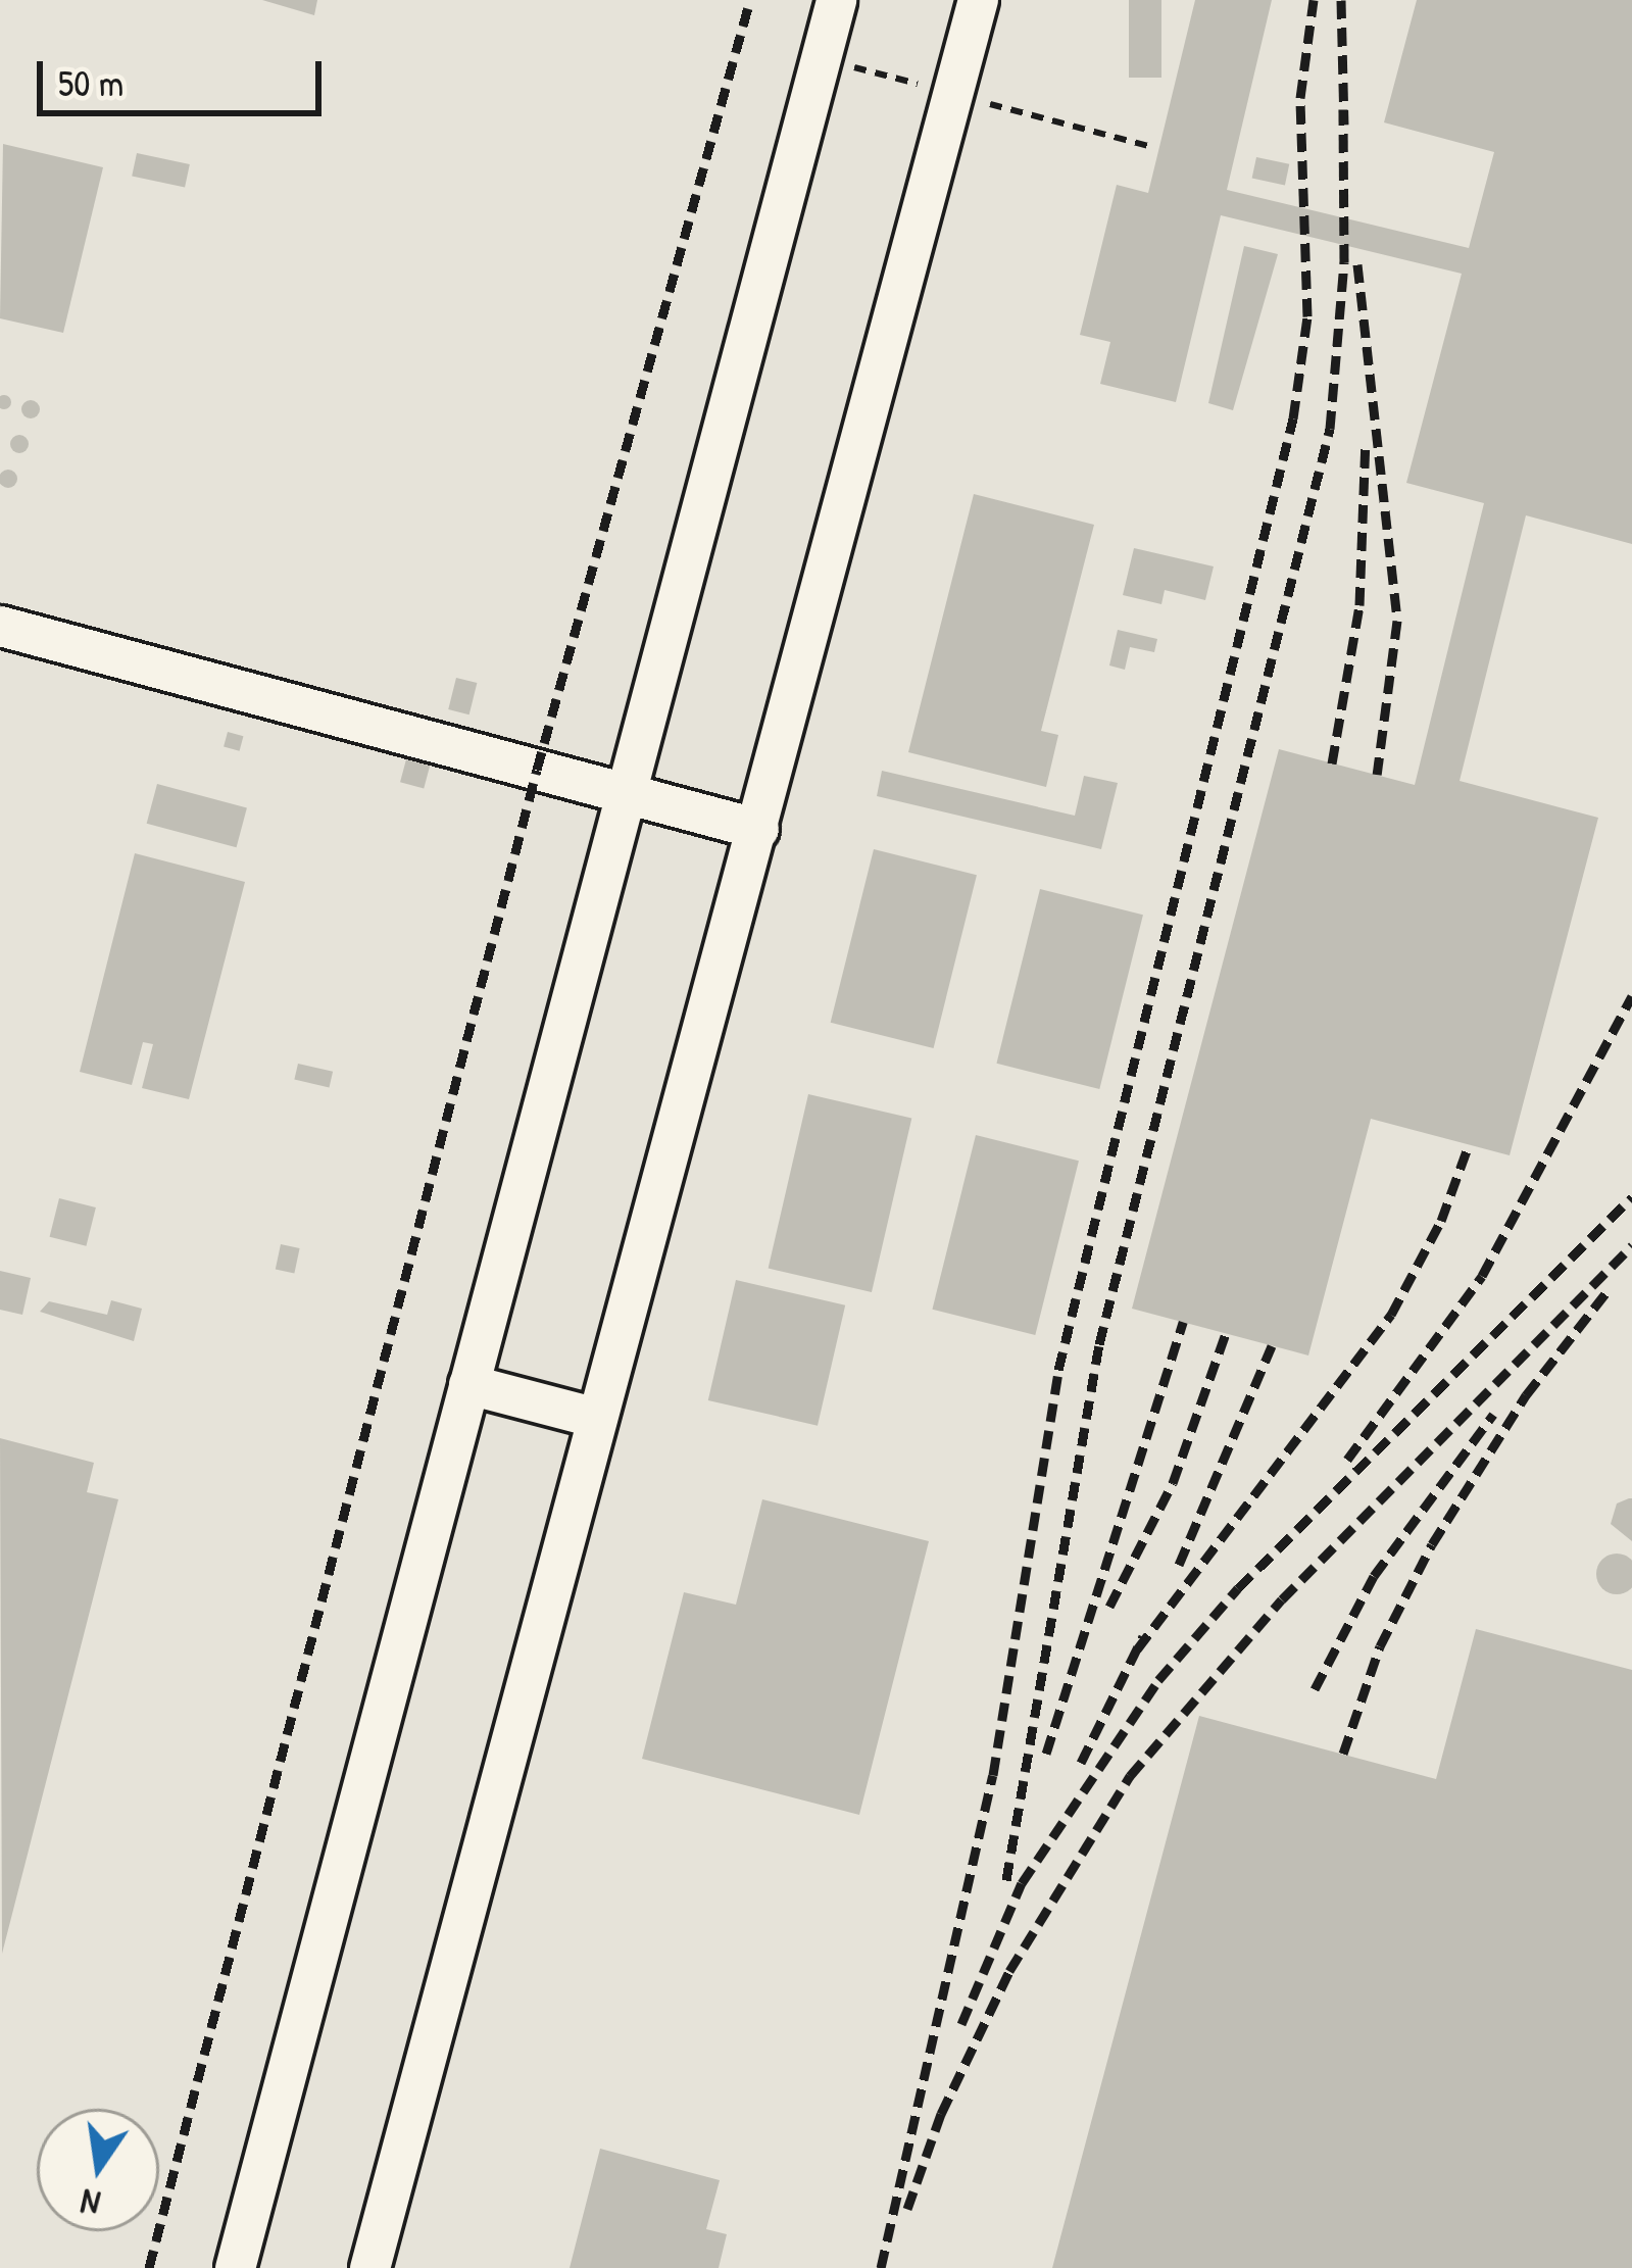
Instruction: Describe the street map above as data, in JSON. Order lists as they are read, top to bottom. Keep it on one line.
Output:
{"scale_bar":"50 m","north":"bottom"}
